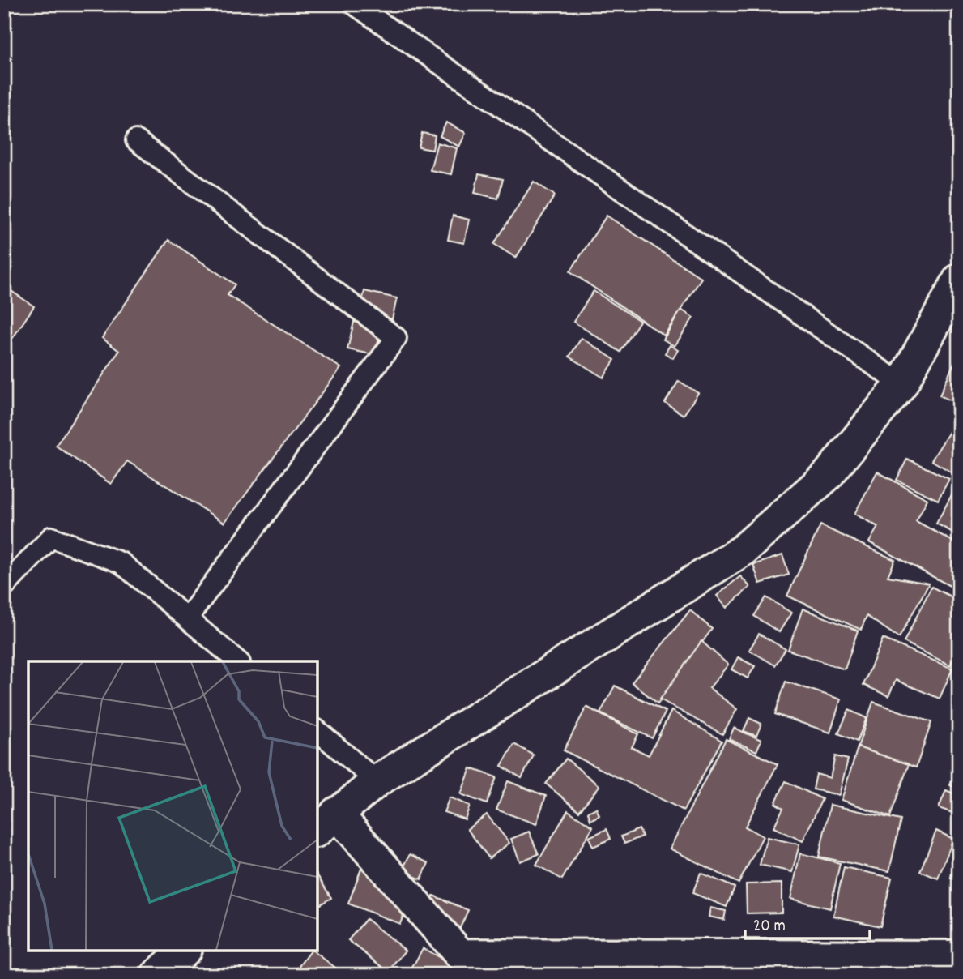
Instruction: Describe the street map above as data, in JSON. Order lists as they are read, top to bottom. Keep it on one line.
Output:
{"scale_bar":"20 m"}
